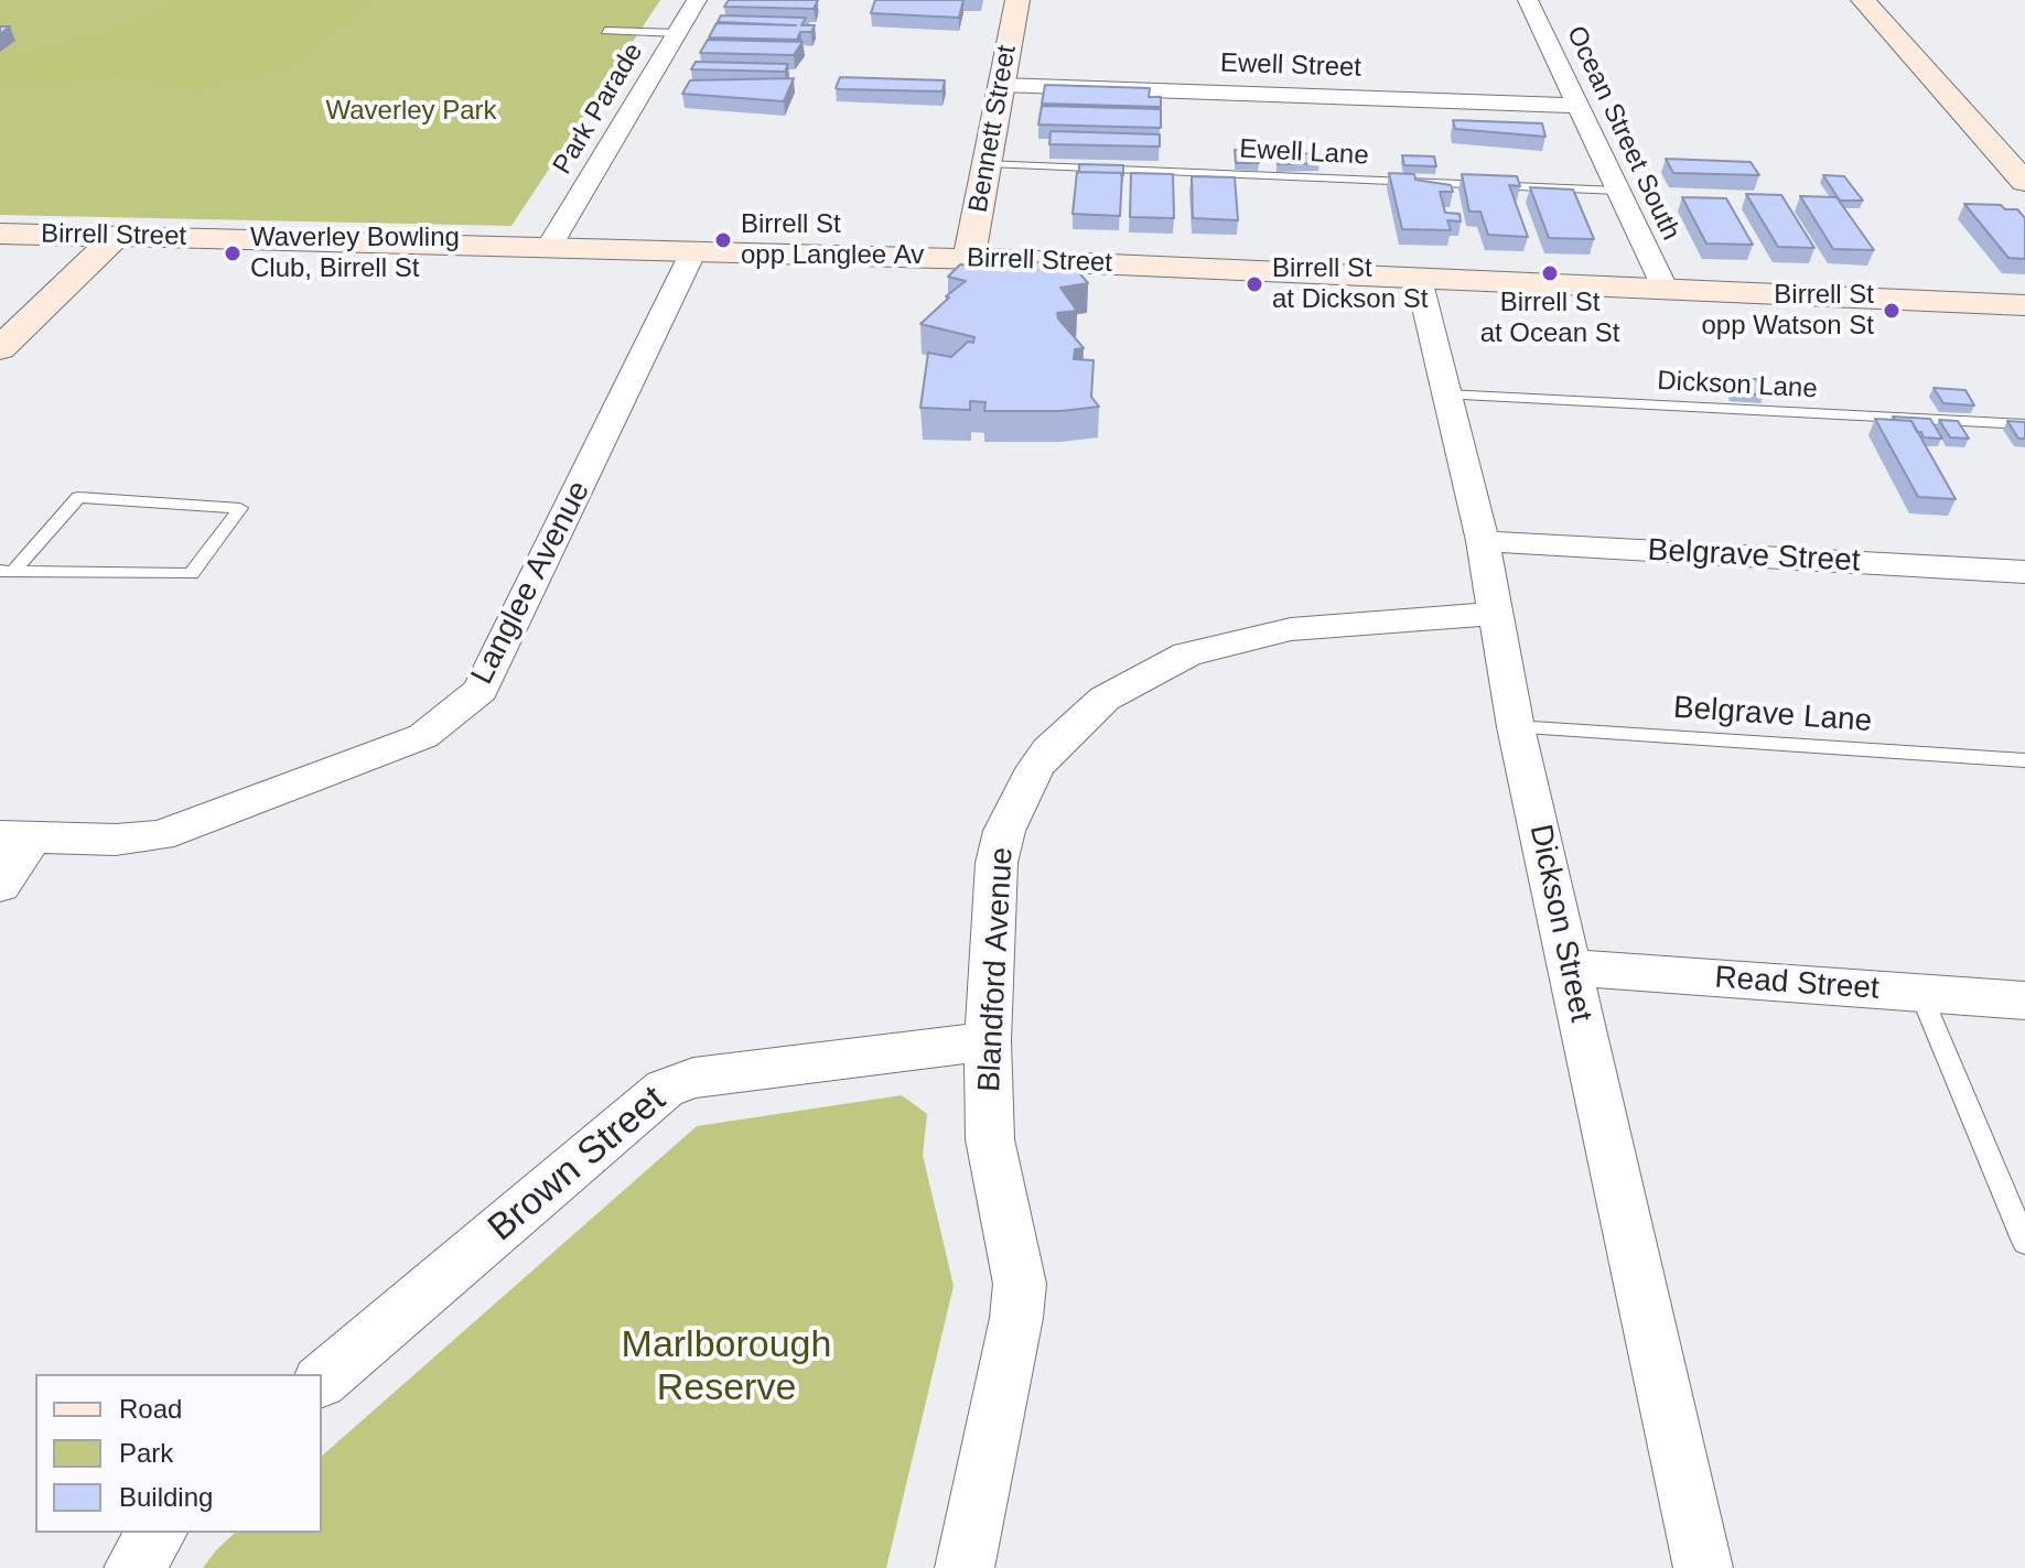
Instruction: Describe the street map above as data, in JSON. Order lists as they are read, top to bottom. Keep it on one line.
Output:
{"streets":{"main road":["Bennett Street","Birrell Street"],"street":["Ewell Street","Park Parade","Ocean Street South","Belgrave Street","Langlee Avenue","Dickson Street","Blandford Avenue","Read Street","Brown Street"],"lane":["Ewell Lane","Dickson Lane","Belgrave Lane"]},"crossings":[["Ewell Street","Bennett Street"],["Ewell Street","Ocean Street South"],["Park Parade","Birrell Street"],["Bennett Street","Ewell Lane"],["Bennett Street","Birrell Street"],["Ocean Street South","Ewell Lane"],["Ocean Street South","Birrell Street"],["Birrell Street","Langlee Avenue"],["Birrell Street","Dickson Street"],["Dickson Lane","Dickson Street"],["Belgrave Street","Dickson Street"],["Belgrave Lane","Dickson Street"],["Dickson Street","Blandford Avenue"],["Dickson Street","Read Street"],["Blandford Avenue","Brown Street"]],"parks":["Waverley Park","Marlborough Reserve"],"places":["Birrell St opp Langlee Av","Waverley Bowling Club, Birrell St","Birrell St at Ocean St","Birrell St at Dickson St","Birrell St opp Watson St"],"legend":["Road","Park","Building"]}
